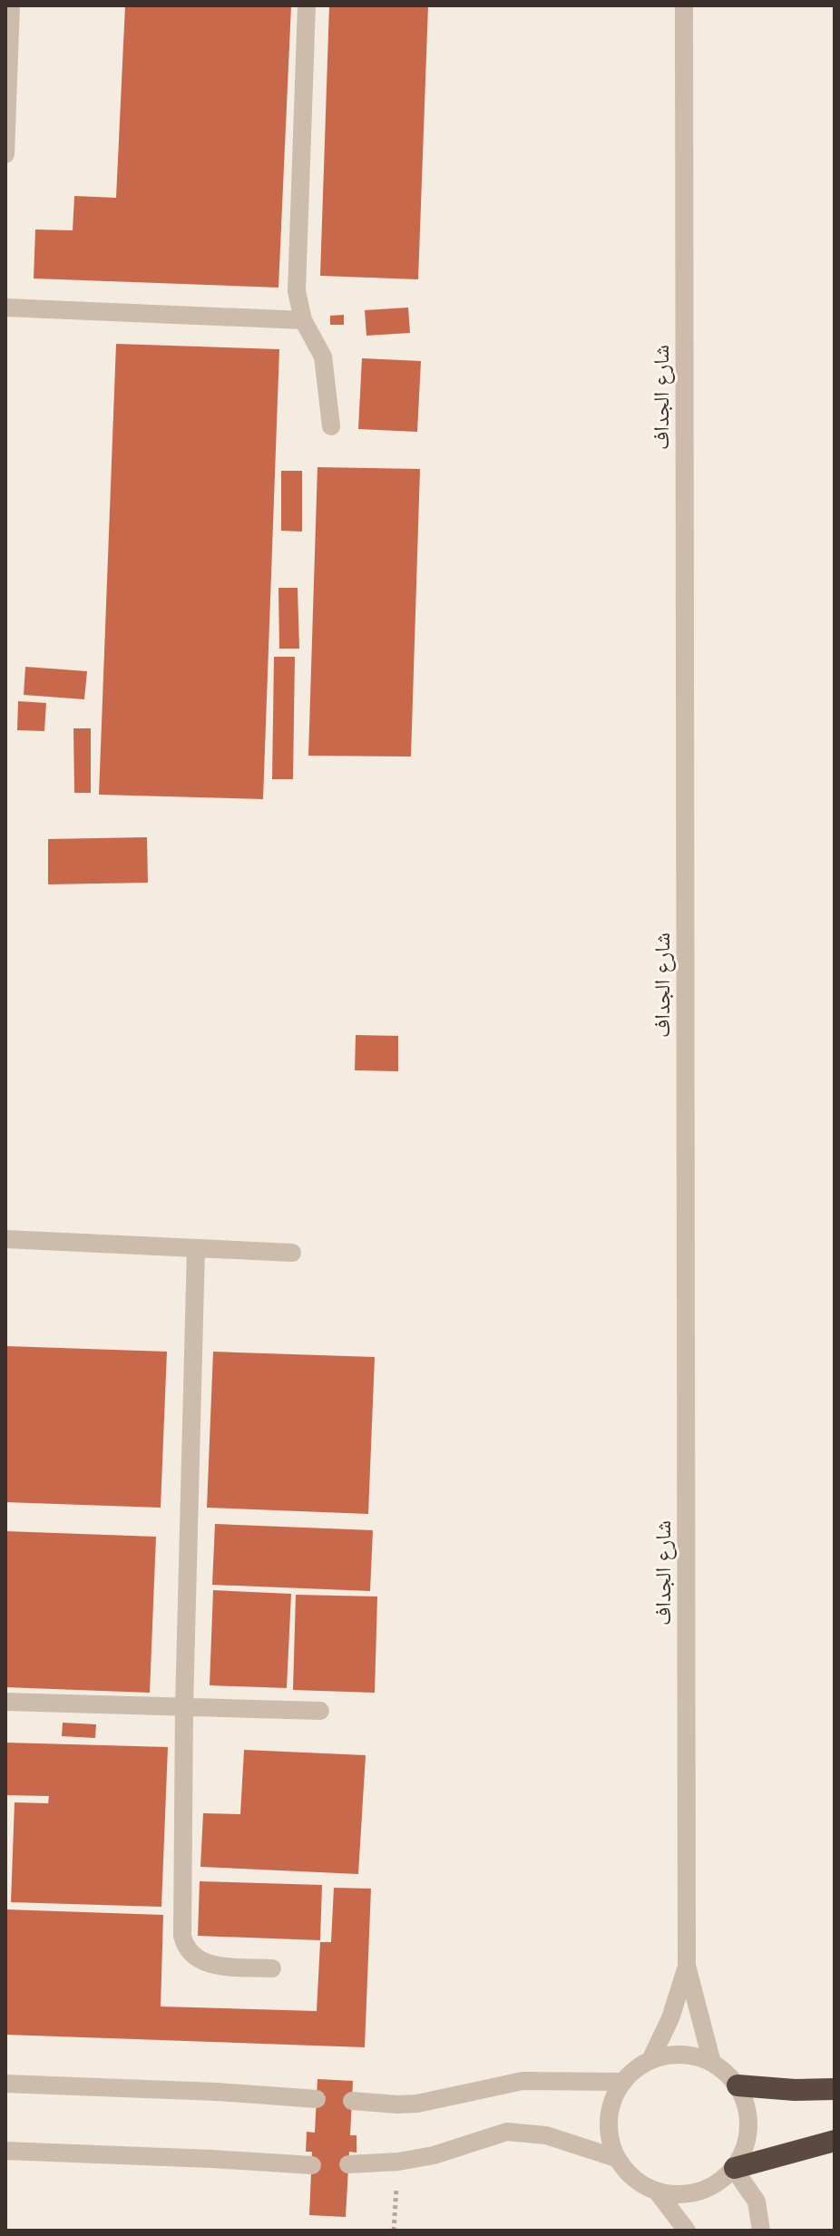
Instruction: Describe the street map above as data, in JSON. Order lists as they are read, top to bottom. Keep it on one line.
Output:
{"streets":{"street":["شارع الجداف"]}}
